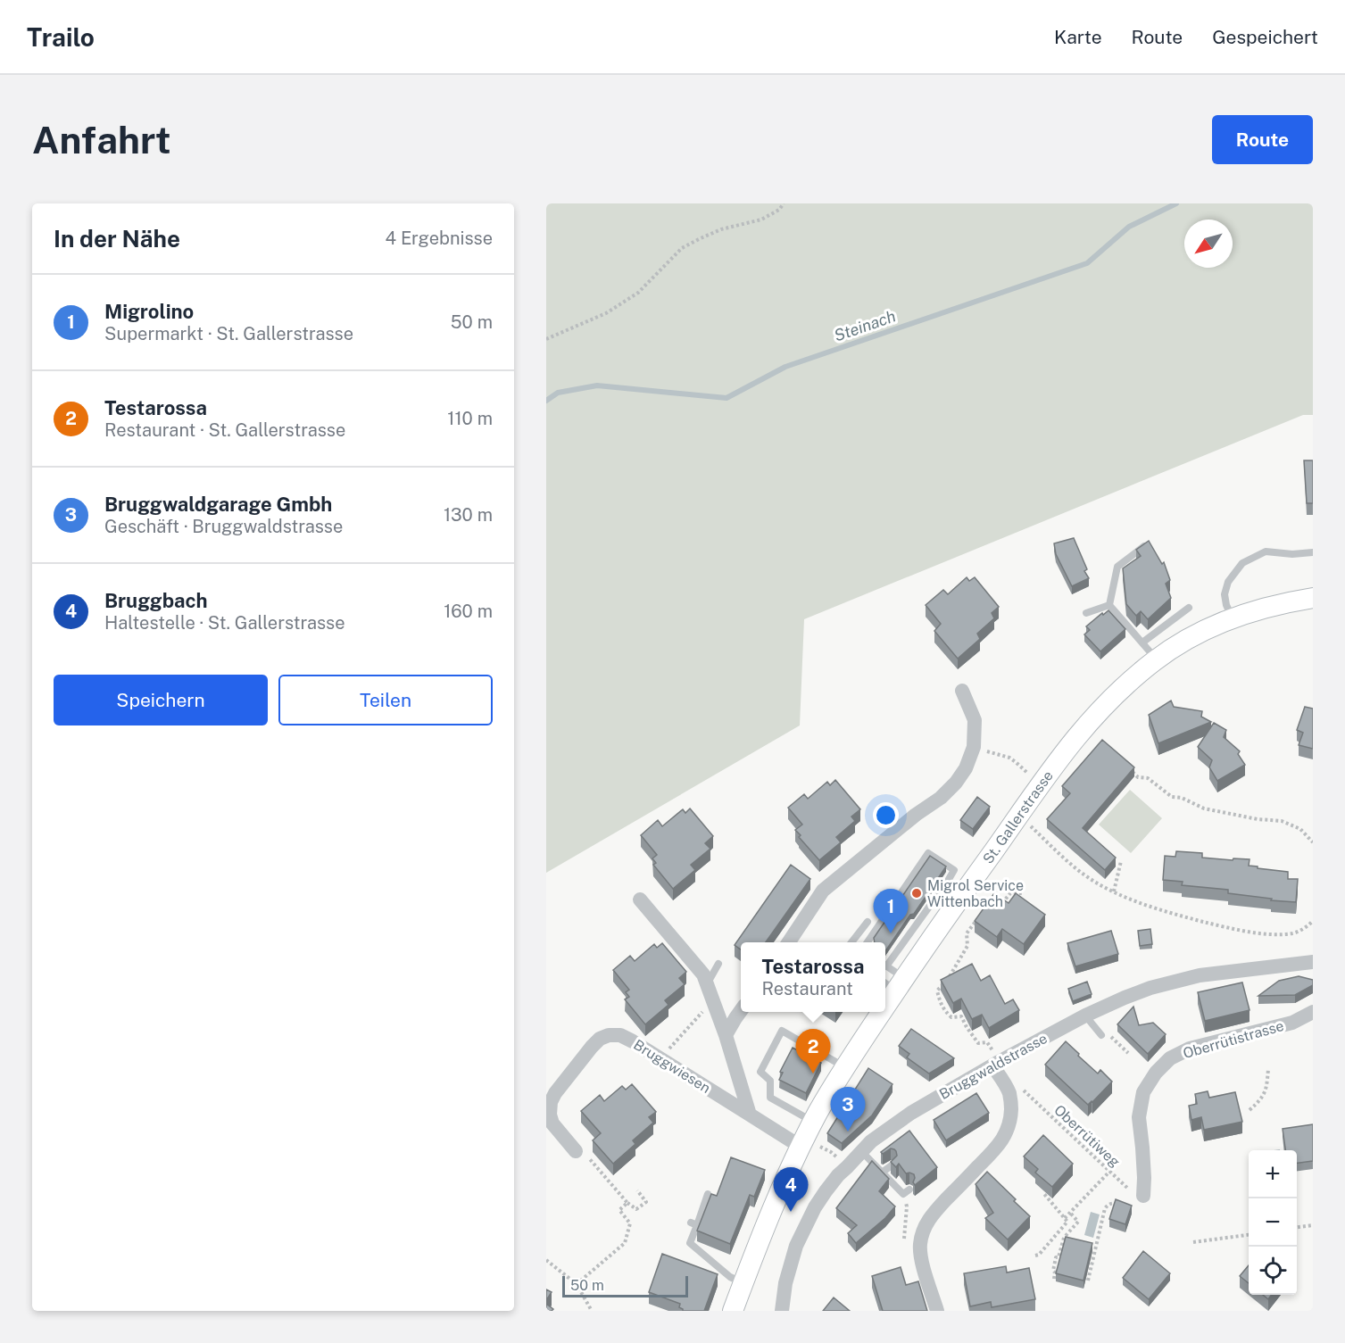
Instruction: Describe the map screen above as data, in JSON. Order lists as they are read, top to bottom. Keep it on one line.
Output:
{"streets":{"main road":["St. Gallerstrasse"],"street":["Oberrütistrasse","Bruggwiesen","Bruggwaldstrasse"],"path":["Oberrütiweg"]},"crossings":[["St. Gallerstrasse","Bruggwiesen"],["Oberrütistrasse","Oberrütiweg"]],"water":["Steinach"],"places":["Migrol Service Wittenbach"],"scale_bar":"50 m","north":"bottom left","page":{"header":"Trailo","nav":["Karte","Route","Gespeichert"],"buttons":["Route",["Speichern","Teilen"]],"title":"Anfahrt","heading":["In der Nähe","4 Ergebnisse"],"list":[{"mark":"1","name":"Migrolino","note":"Supermarkt · St. Gallerstrasse","value":"50 m"},{"mark":"2","name":"Testarossa","note":"Restaurant · St. Gallerstrasse","value":"110 m"},{"mark":"3","name":"Bruggwaldgarage Gmbh","note":"Geschäft · Bruggwaldstrasse","value":"130 m"},{"mark":"4","name":"Bruggbach","note":"Haltestelle · St. Gallerstrasse","value":"160 m"}],"pins":["1","2","3","4"],"popup":["Testarossa","Restaurant"],"map_buttons":["+","−"],"scale":"50 m"}}
